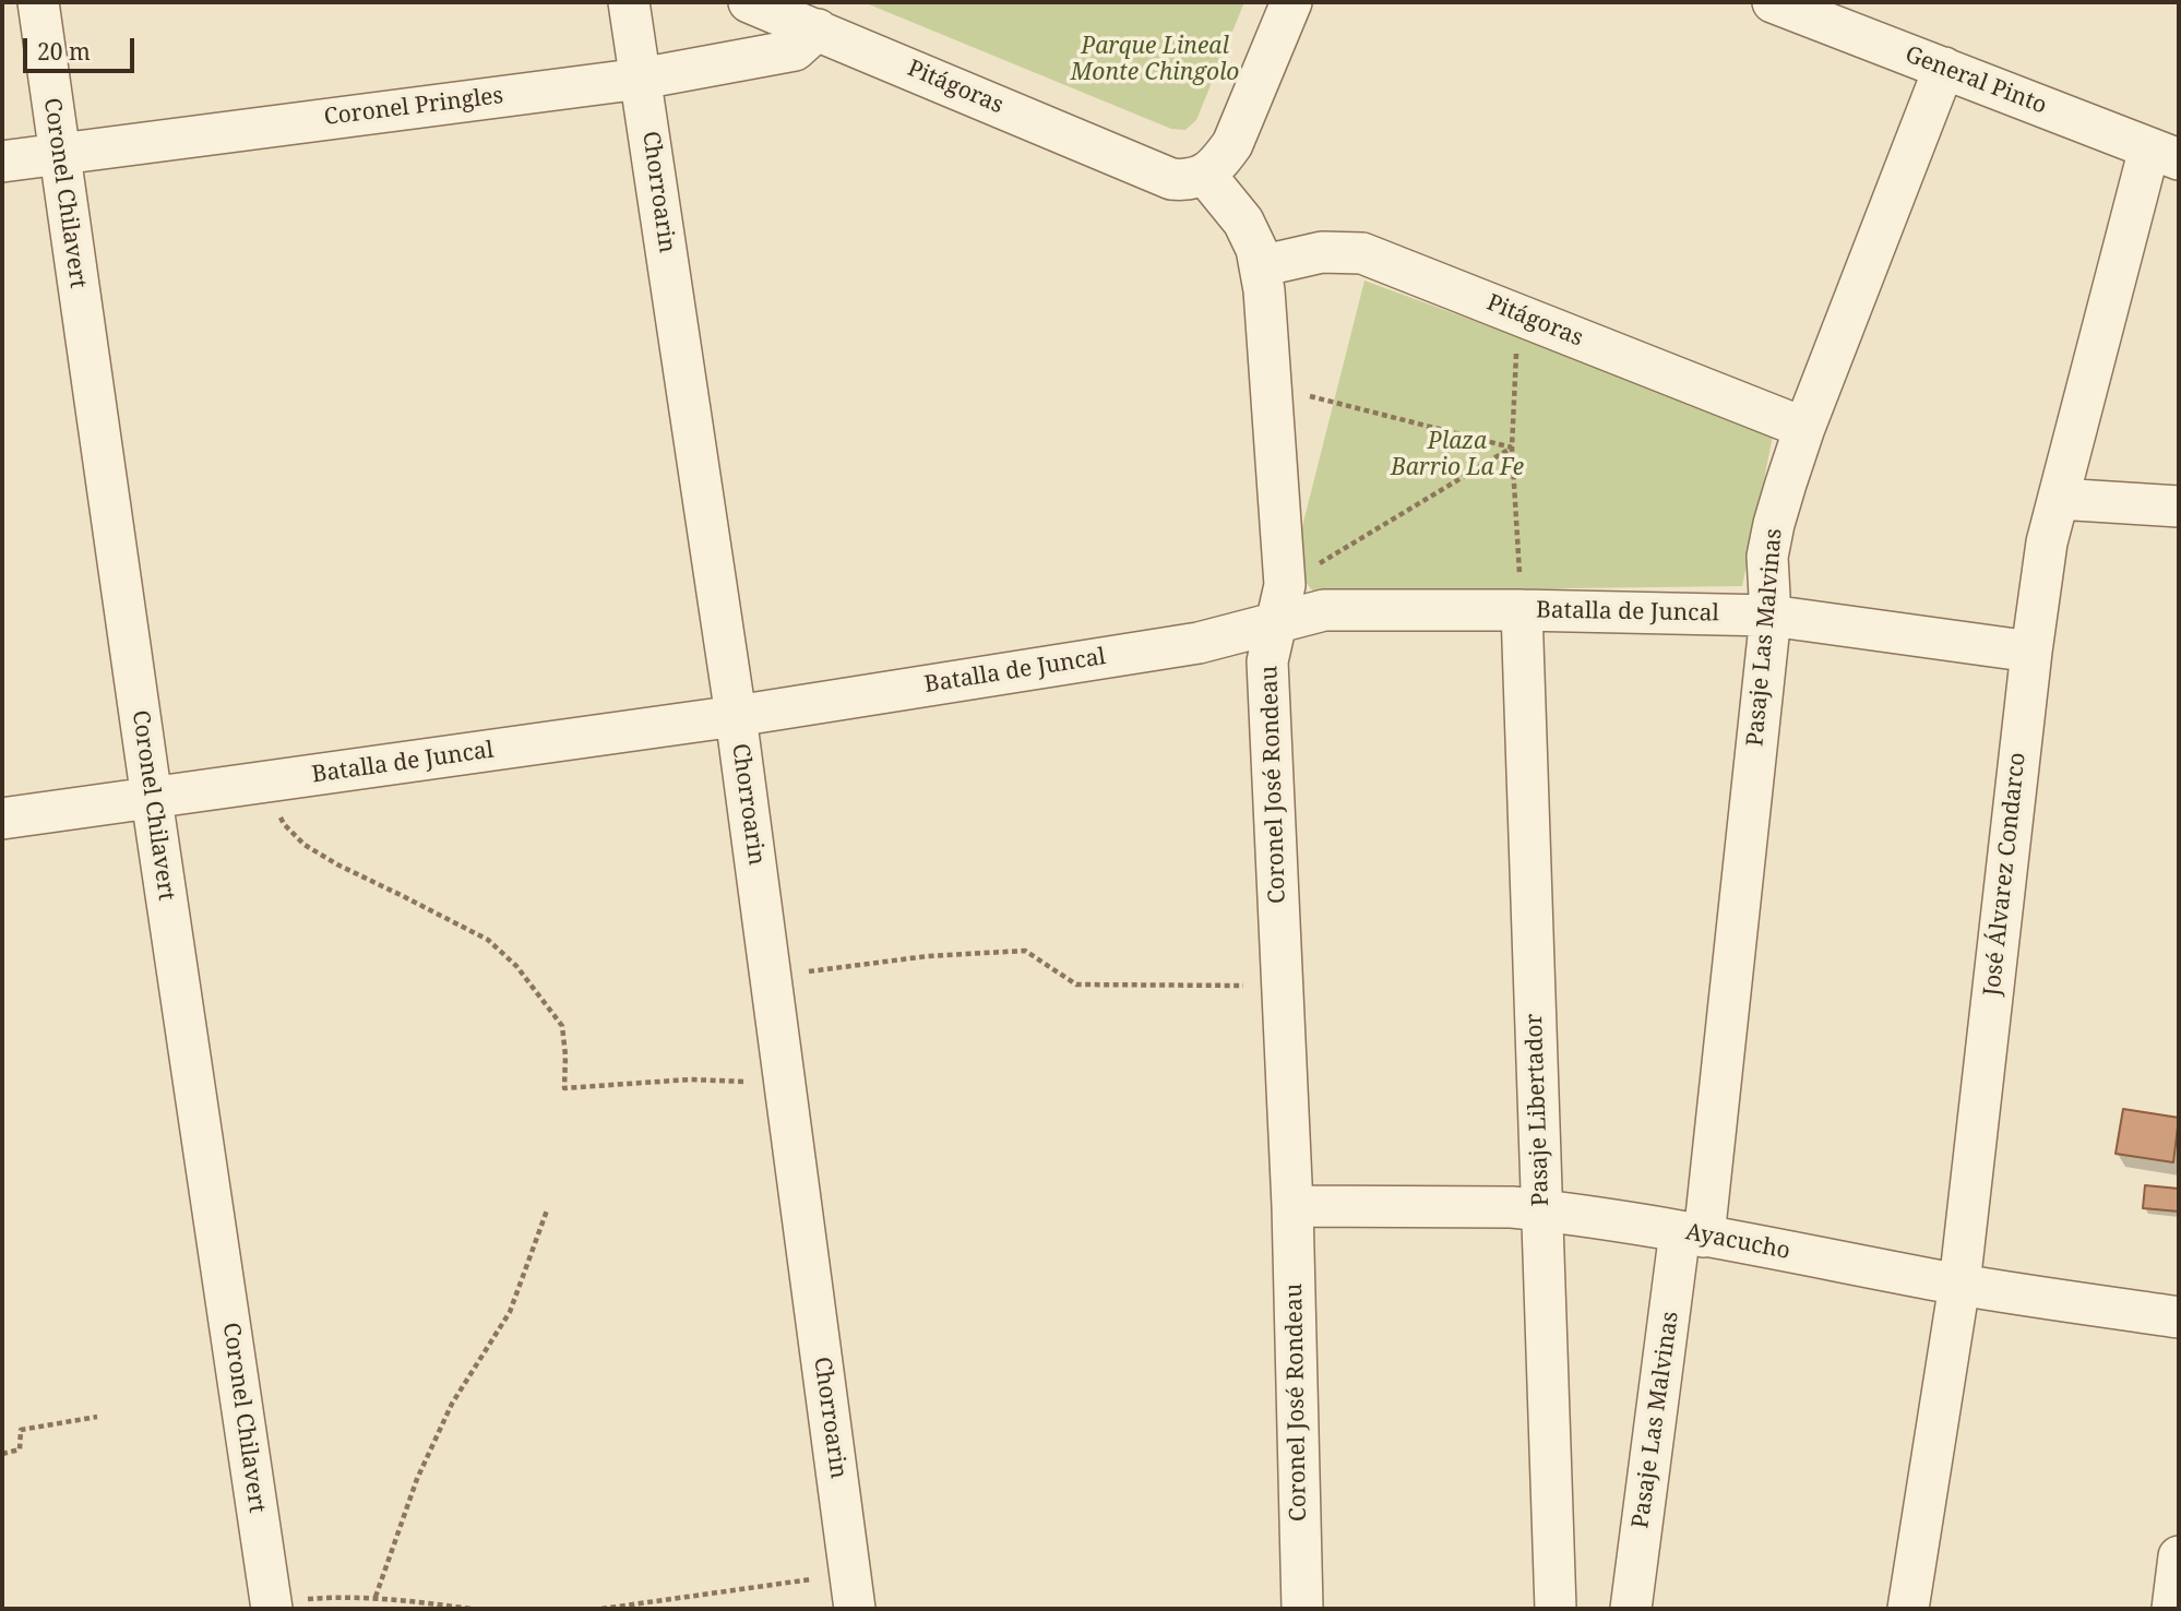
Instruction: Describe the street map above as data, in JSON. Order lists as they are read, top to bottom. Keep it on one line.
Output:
{"streets":{"street":["General Pinto","Pitágoras","Coronel Pringles","Chorroarin","Coronel Chilavert","Batalla de Juncal","Pasaje Las Malvinas","Coronel José Rondeau","José Álvarez Condarco","Pasaje Libertador","Ayacucho"]},"crossings":[["General Pinto","Pasaje Las Malvinas"],["General Pinto","José Álvarez Condarco"],["Pitágoras","Coronel Pringles"],["Pitágoras","Pasaje Las Malvinas"],["Pitágoras","Coronel José Rondeau"],["Coronel Pringles","Chorroarin"],["Coronel Pringles","Coronel Chilavert"],["Chorroarin","Batalla de Juncal"],["Coronel Chilavert","Batalla de Juncal"],["Batalla de Juncal","Pasaje Las Malvinas"],["Batalla de Juncal","Coronel José Rondeau"],["Batalla de Juncal","José Álvarez Condarco"],["Batalla de Juncal","Pasaje Libertador"],["Pasaje Las Malvinas","Ayacucho"],["Coronel José Rondeau","Ayacucho"],["José Álvarez Condarco","Ayacucho"],["Pasaje Libertador","Ayacucho"]],"parks":["Parque Lineal Monte Chingolo","Plaza Barrio La Fe"],"scale_bar":"20 m"}
